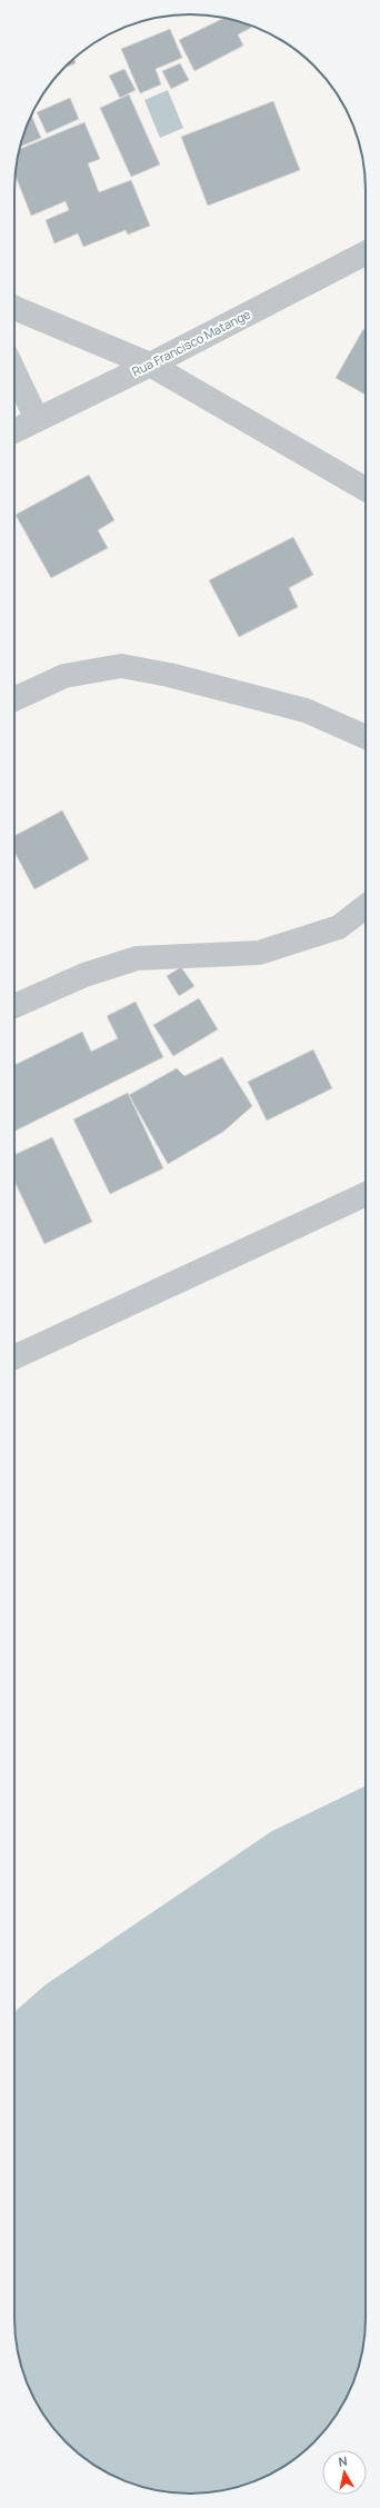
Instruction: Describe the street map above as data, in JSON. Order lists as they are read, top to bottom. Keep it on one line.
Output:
{"streets":{"street":["Rua Francisco Matange"]},"north":"top"}
